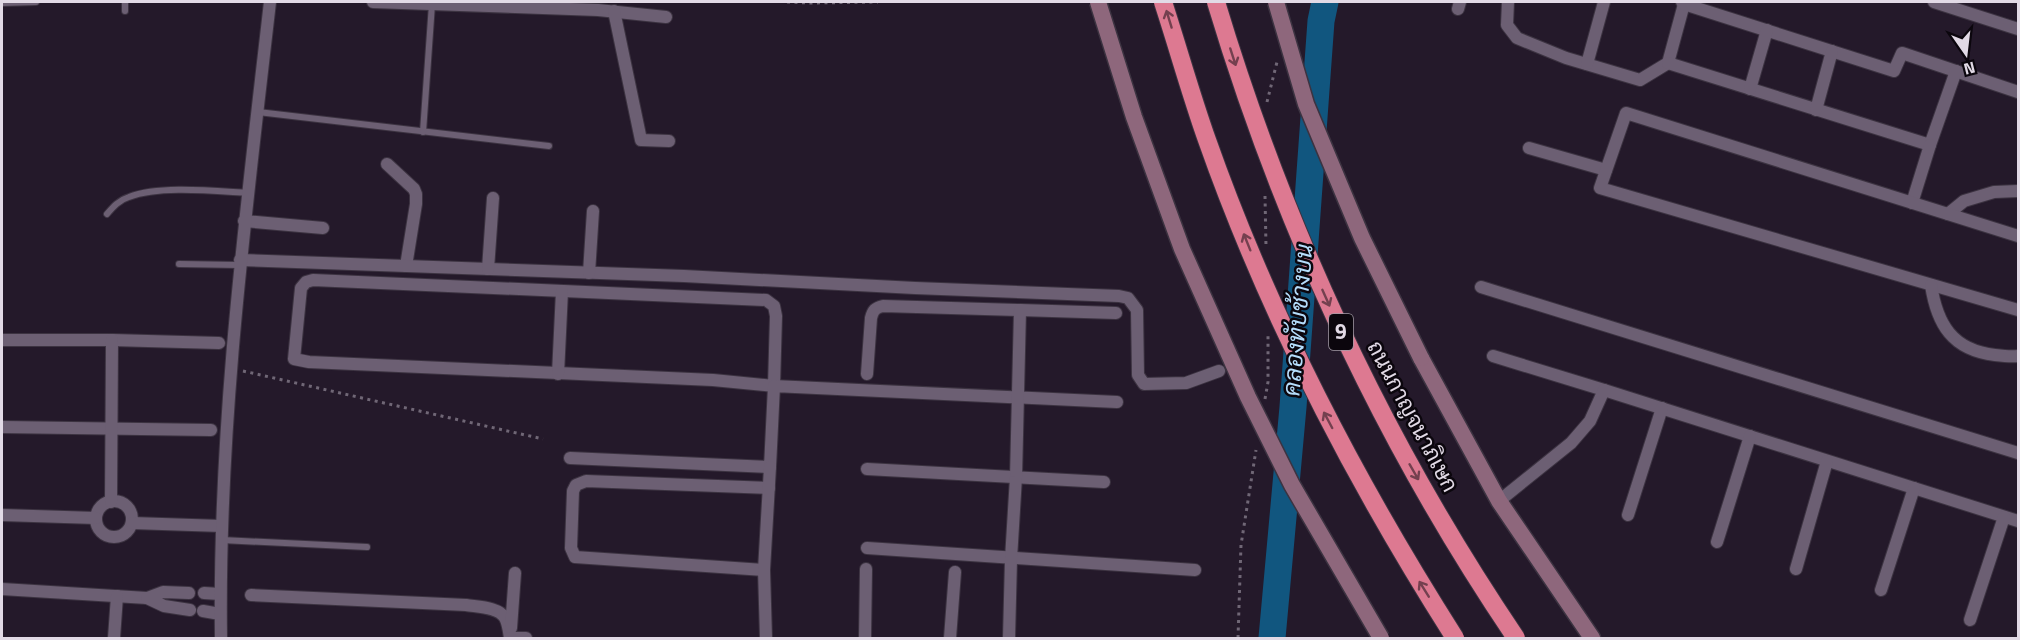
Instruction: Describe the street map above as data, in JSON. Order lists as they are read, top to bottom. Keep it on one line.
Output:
{"streets":{"highway":["9","ถนนกาญจนาภิเษก"]},"water":["คลองทับช้างบน"],"north":"bottom"}
